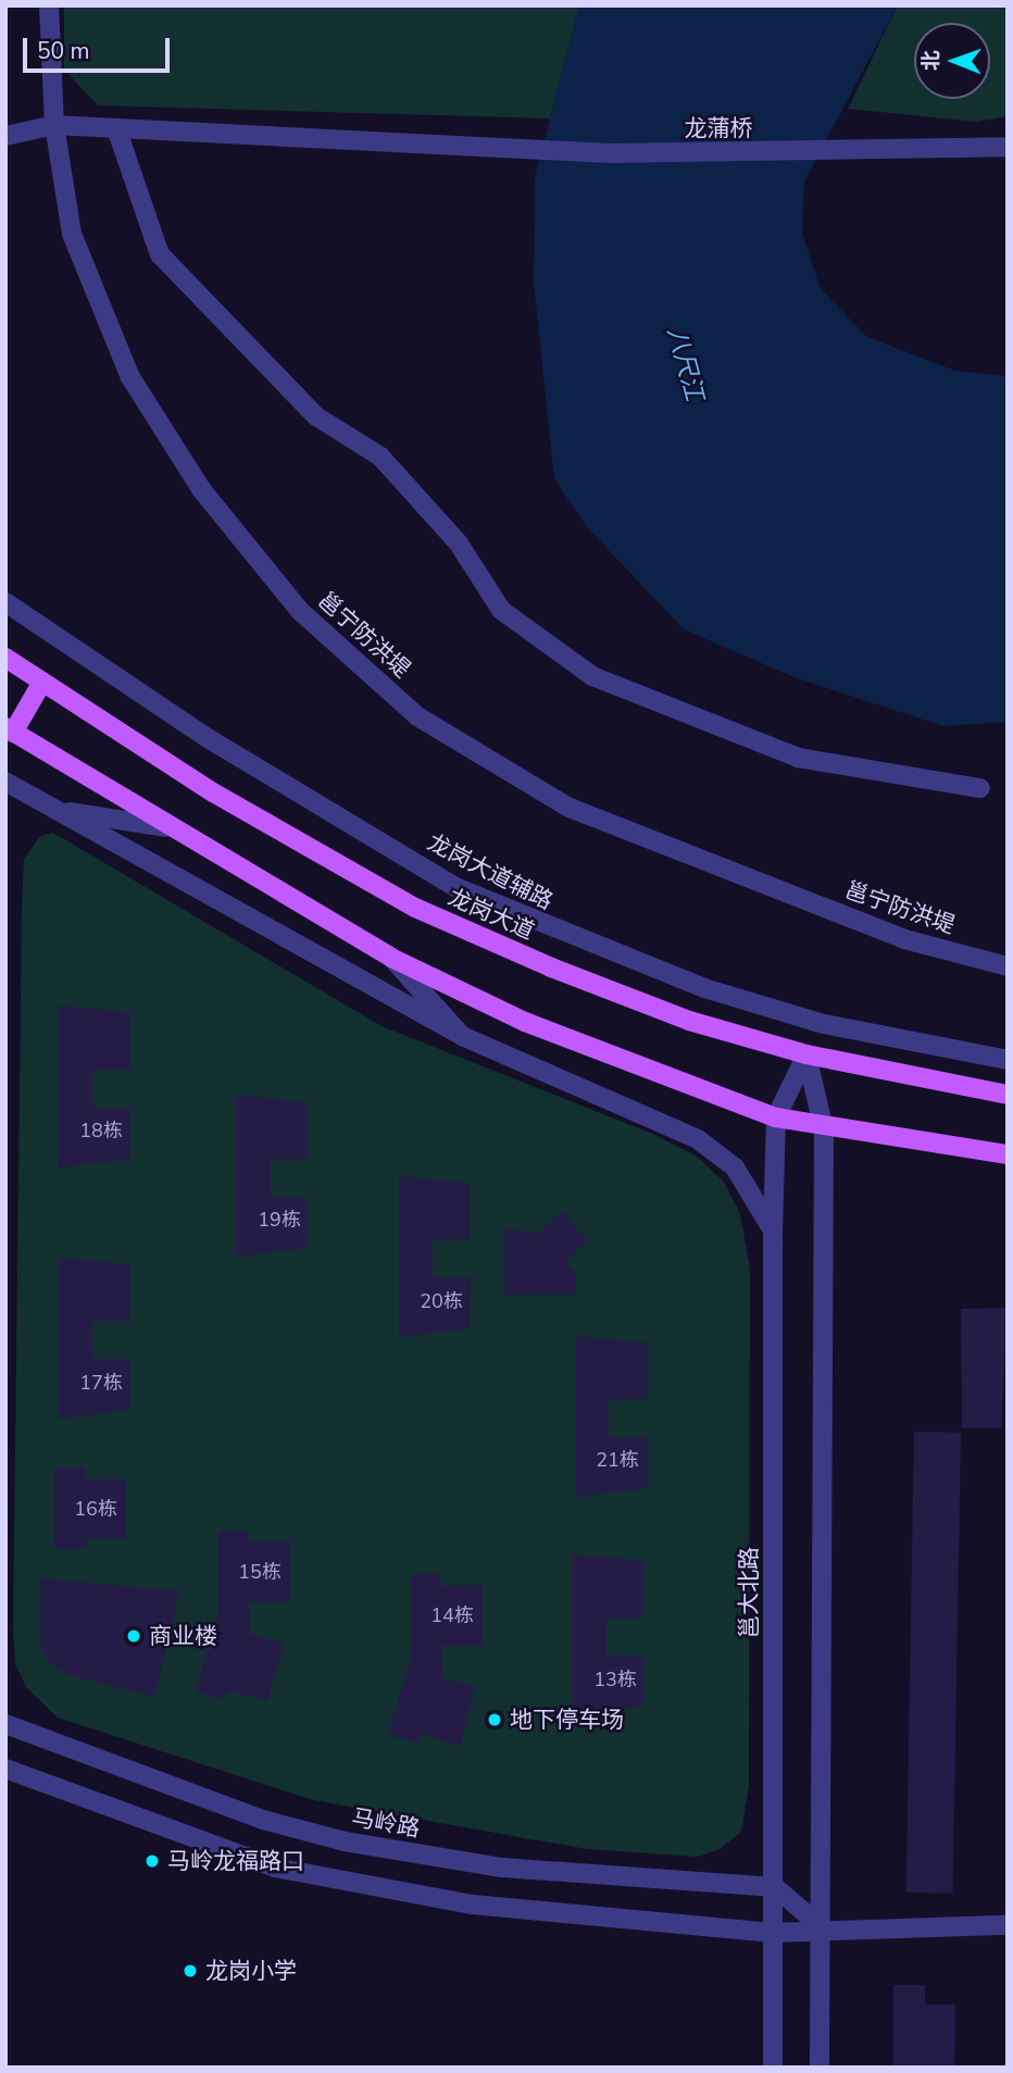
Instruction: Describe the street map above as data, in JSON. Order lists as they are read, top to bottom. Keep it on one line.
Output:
{"streets":{"main road":["龙岗大道"],"street":["龙蒲桥","邕宁防洪堤","龙岗大道辅路","邕大北路","马岭路"]},"crossings":[["龙蒲桥","邕宁防洪堤"],["邕大北路","马岭路"]],"water":["八尺江"],"places":["商业楼","地下停车场","马岭龙福路口","龙岗小学"],"house_numbers":["18栋","19栋","20栋","17栋","21栋","16栋","15栋","14栋","13栋"],"scale_bar":"50 m","north":"left"}
